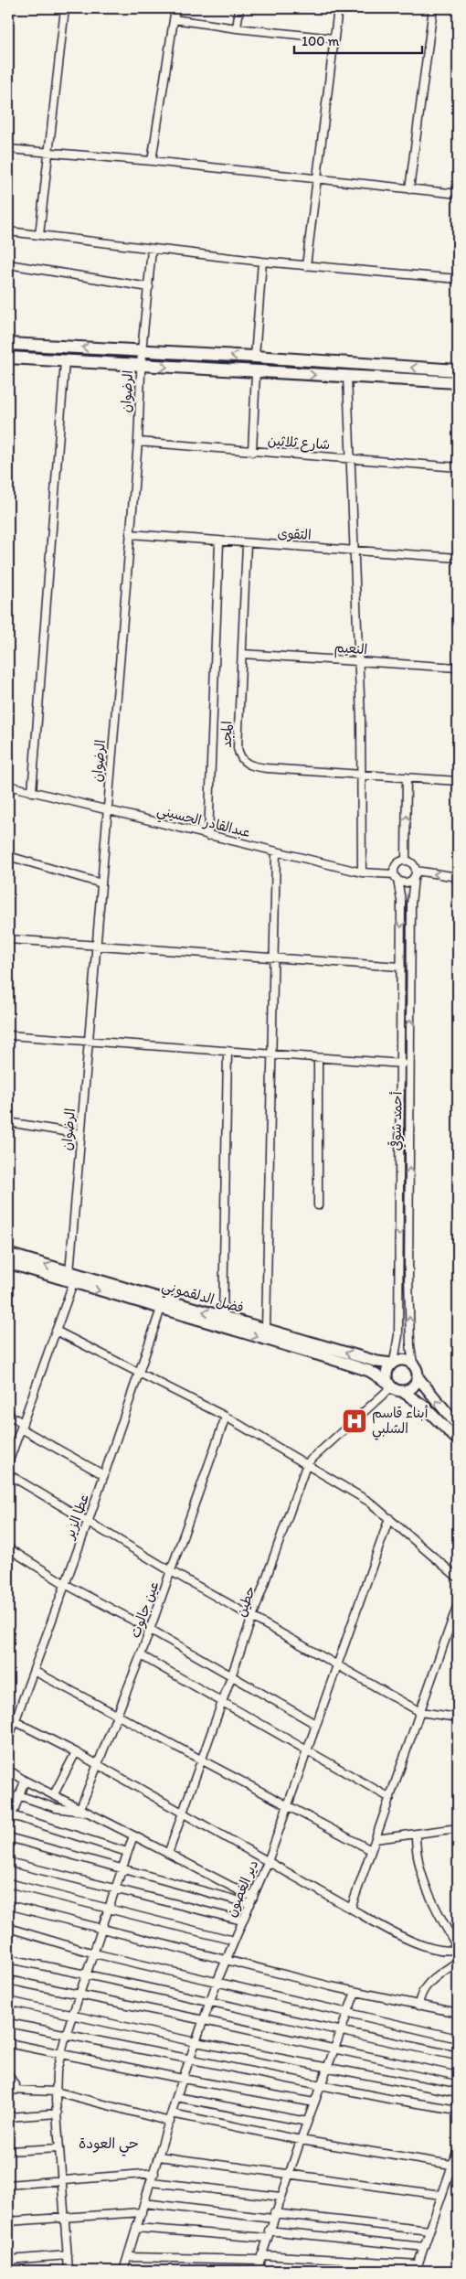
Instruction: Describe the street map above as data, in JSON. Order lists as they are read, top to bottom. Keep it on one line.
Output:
{"streets":{"main road":["فضل الدلقموني"],"street":["الرضوان","شارع ثلاثين","التقوى","النعيم","المجد","عبدالقادر الحسيني","أحمد شوقي","عطا الزير","حطين","عين جالوت","دير الغصون"]},"crossings":[["الرضوان","شارع ثلاثين"],["الرضوان","التقوى"],["الرضوان","عبدالقادر الحسيني"],["الرضوان","فضل الدلقموني"],["التقوى","المجد"],["النعيم","المجد"],["عبدالقادر الحسيني","أحمد شوقي"],["أحمد شوقي","فضل الدلقموني"],["أحمد شوقي","حطين"],["فضل الدلقموني","عطا الزير"],["فضل الدلقموني","حطين"]],"districts":["حي العودة"],"places":{"hospital":["أبناء قاسم الشلبي"]},"scale_bar":"100 m"}
